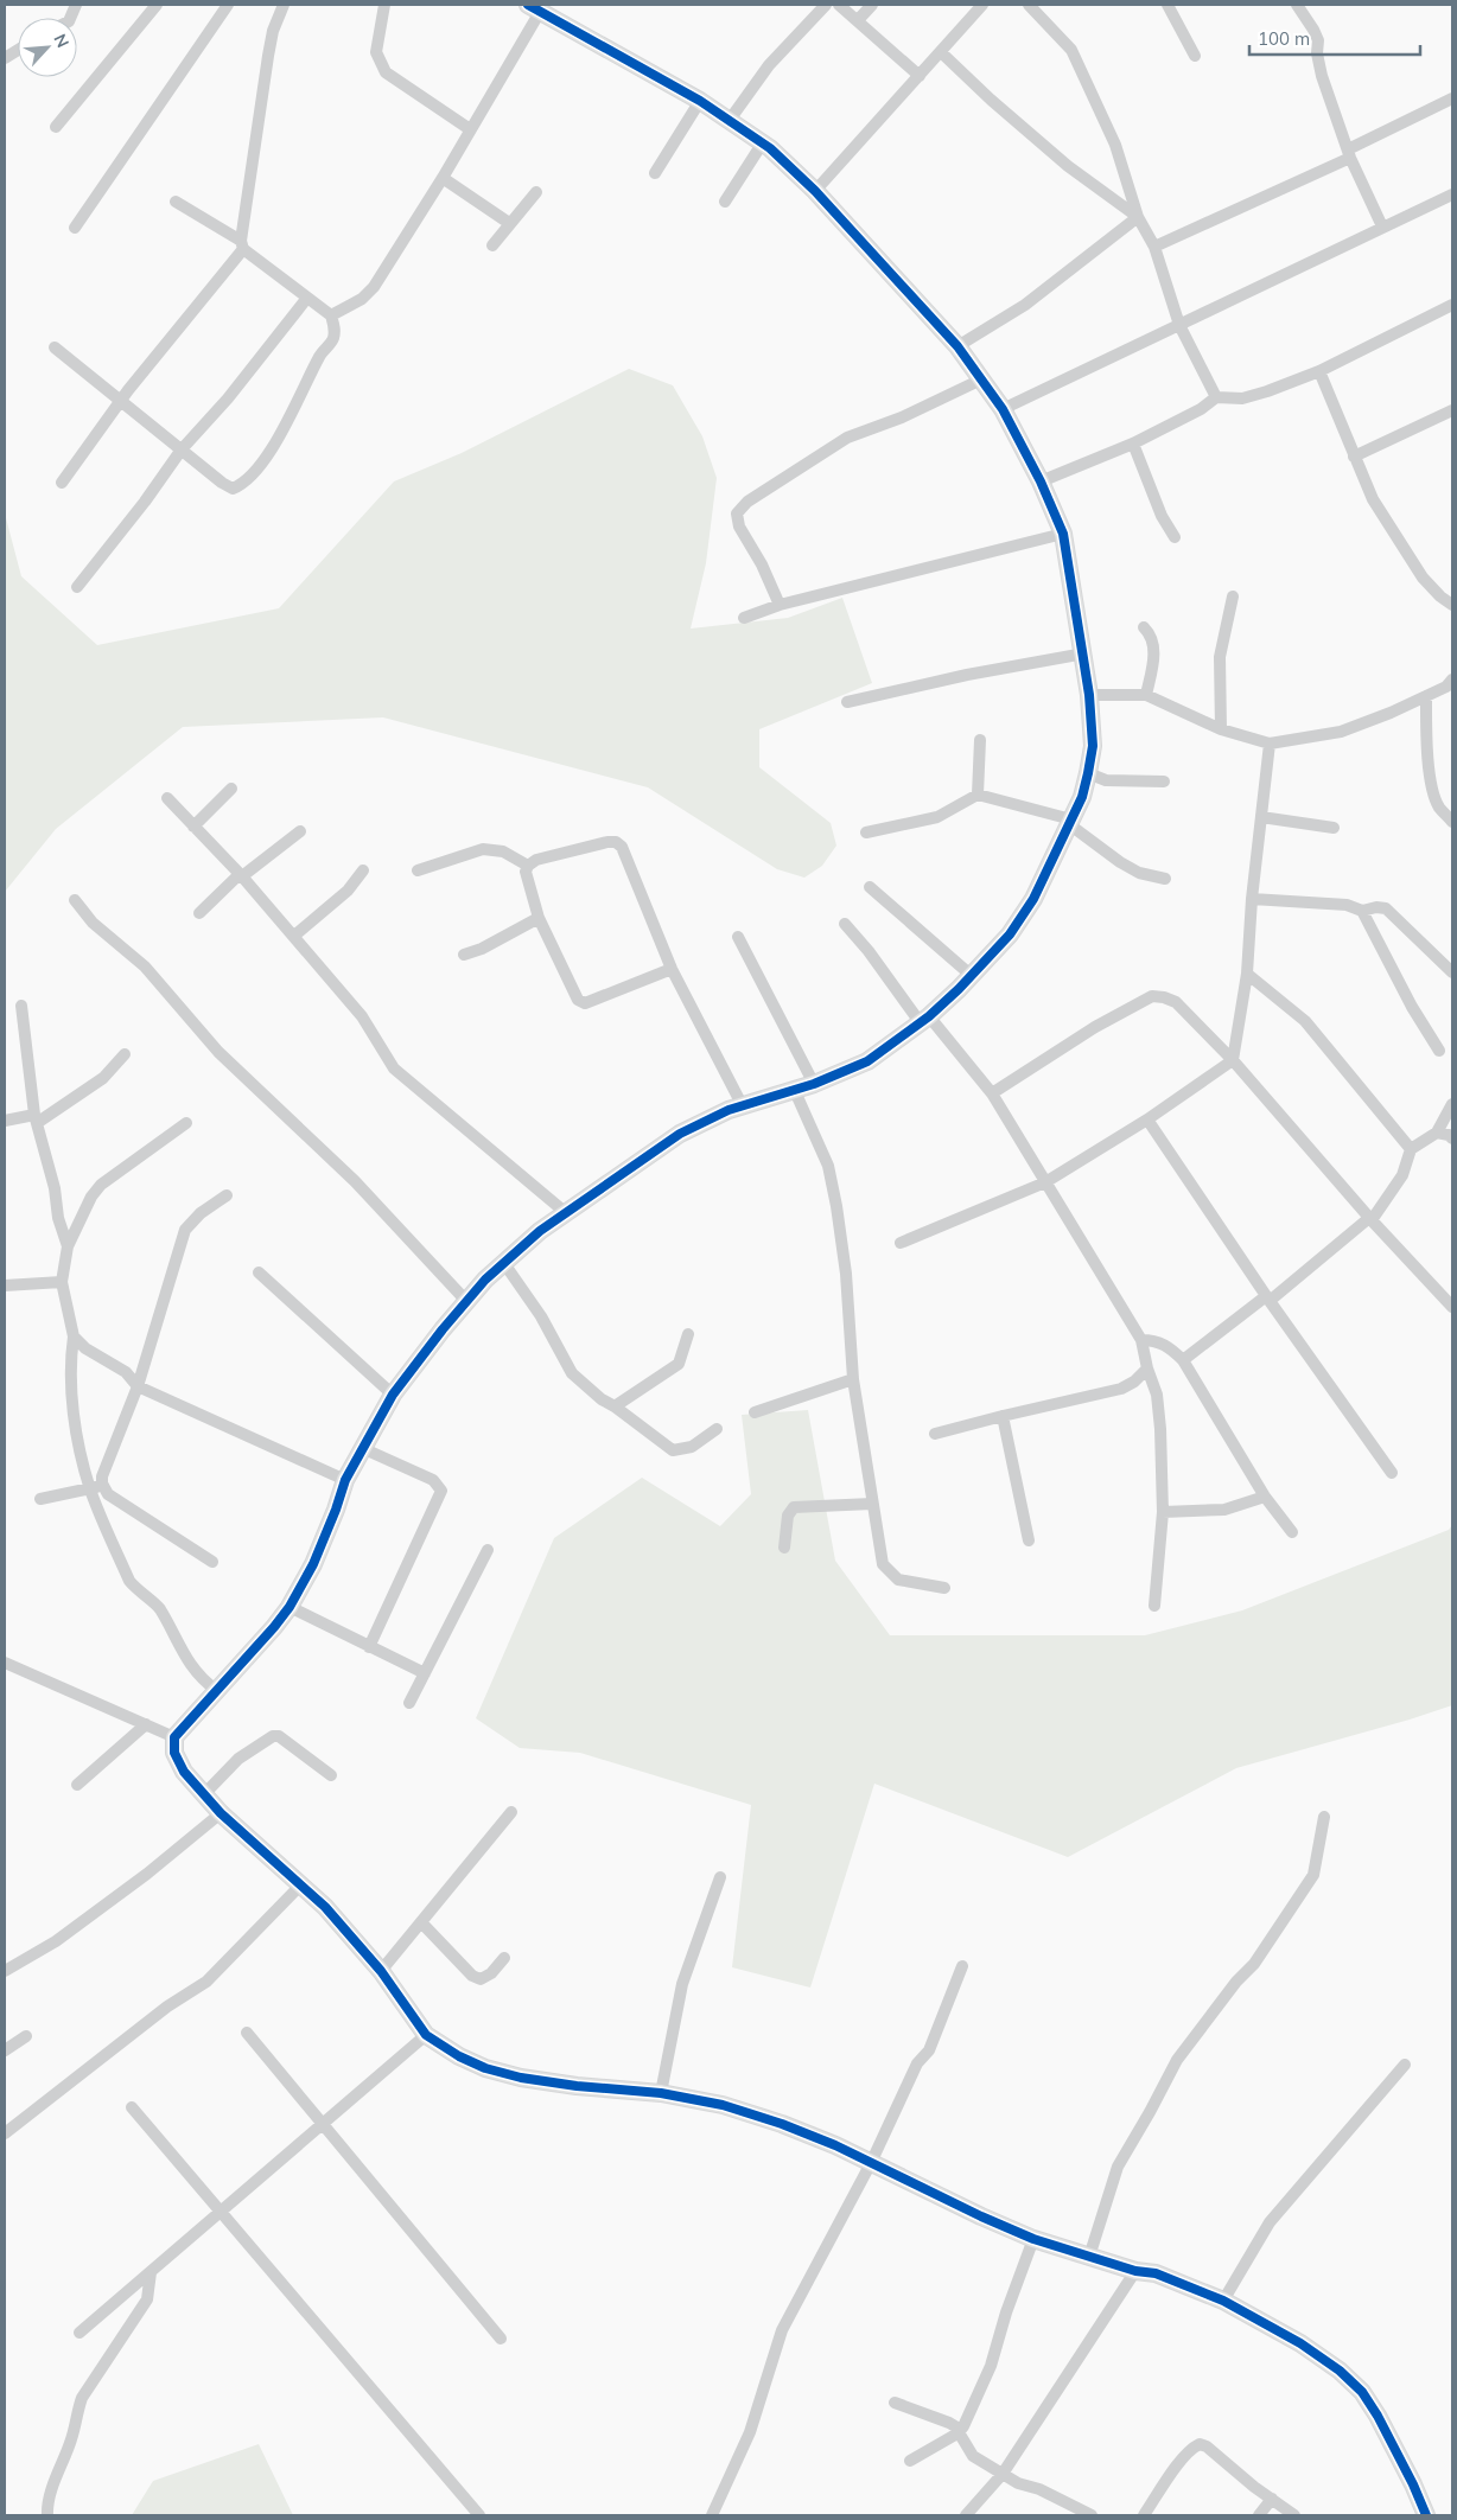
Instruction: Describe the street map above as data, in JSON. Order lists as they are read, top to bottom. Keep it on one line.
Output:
{"scale_bar":"100 m","north":"top right"}
